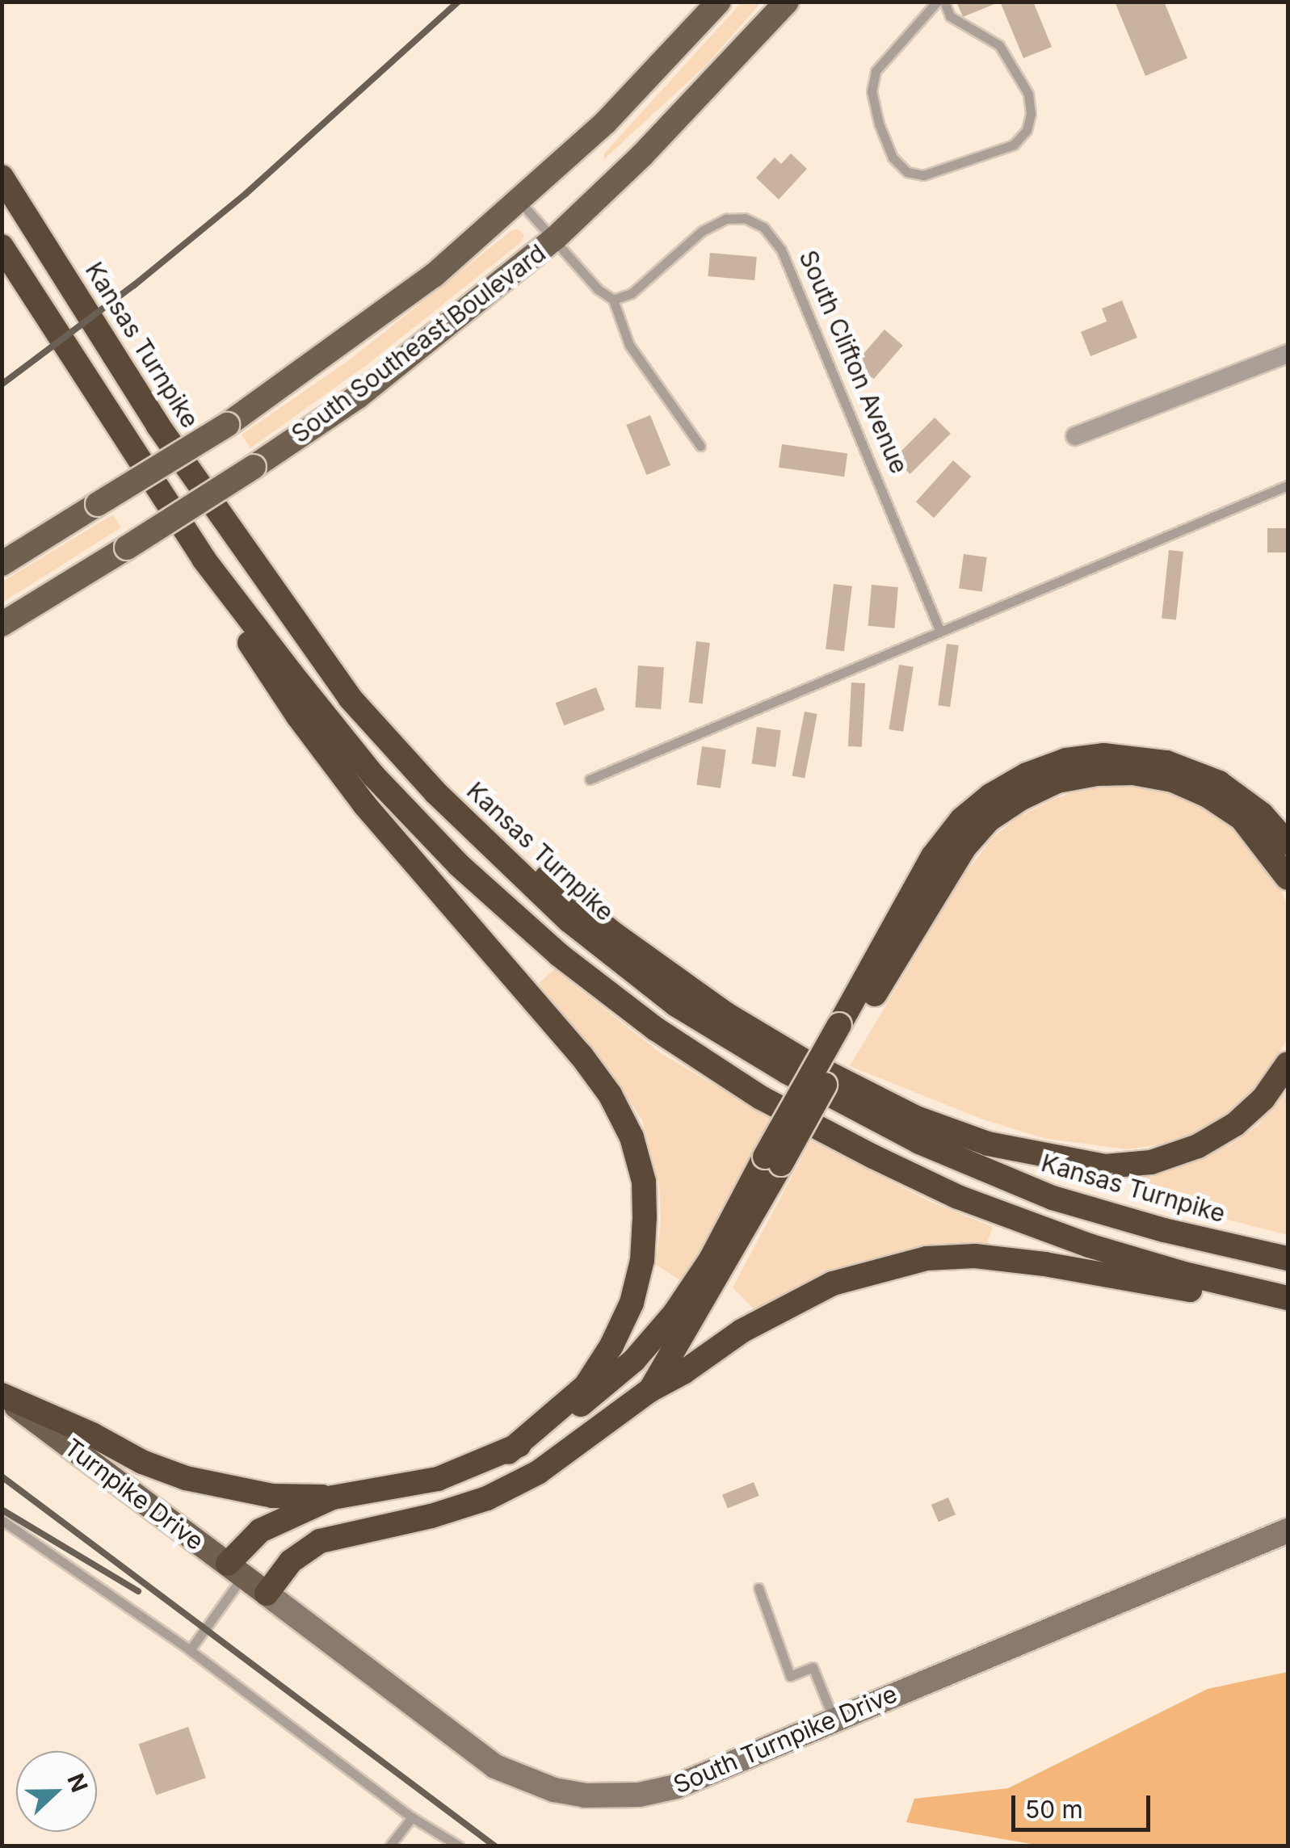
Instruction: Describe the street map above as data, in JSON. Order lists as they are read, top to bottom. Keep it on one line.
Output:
{"streets":{"highway":["Kansas Turnpike"],"main road":["South Southeast Boulevard","Turnpike Drive"],"street":["South Turnpike Drive"],"lane":["South Clifton Avenue"]},"crossings":[["Turnpike Drive","South Turnpike Drive"]],"scale_bar":"50 m","north":"right"}
